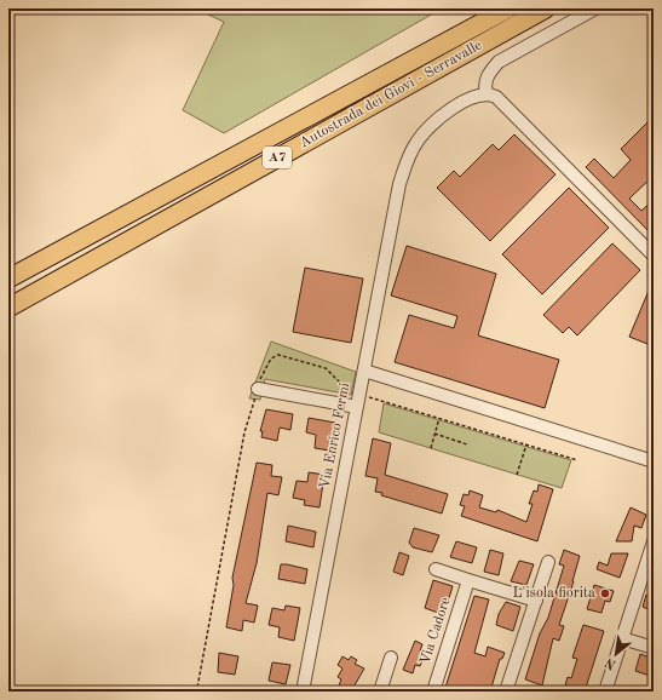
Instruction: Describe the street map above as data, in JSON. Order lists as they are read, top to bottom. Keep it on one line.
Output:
{"streets":{"highway":["Autostrada dei Giovi - Serravalle","A7"],"street":["Via Enrico Fermi","Via Cadore"]},"places":["L'isola fiorita"],"north":"bottom left"}
